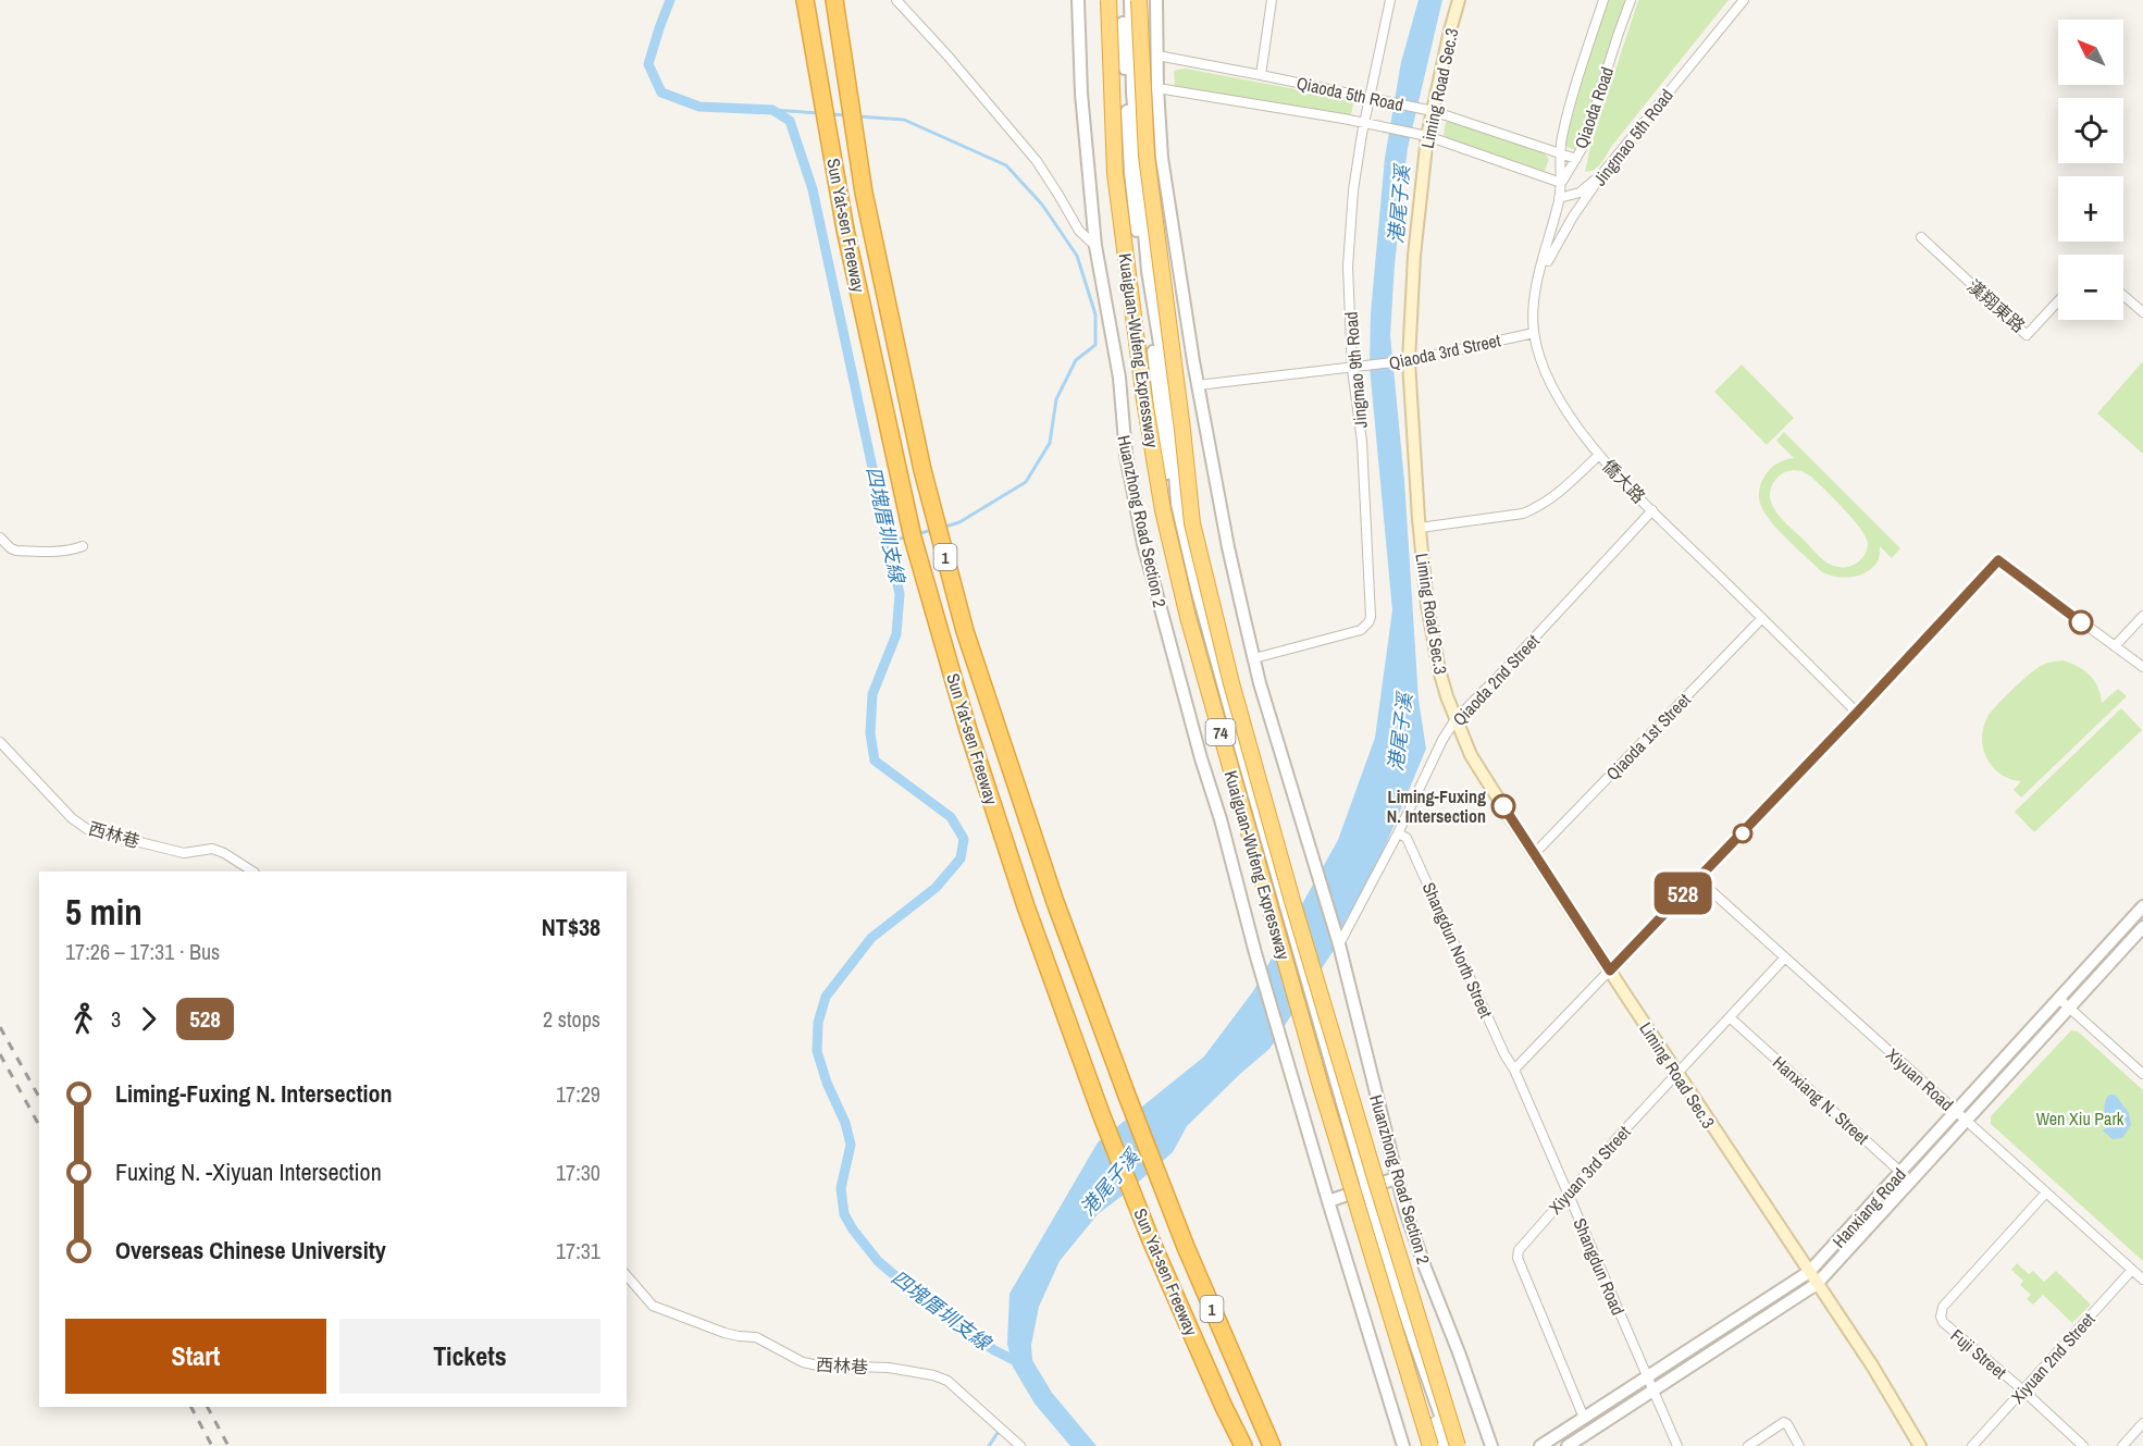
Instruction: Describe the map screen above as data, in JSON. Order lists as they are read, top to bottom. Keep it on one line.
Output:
{"streets":{"highway":["Sun Yat-sen Freeway","Kuaiguan-Wufeng Expressway","1","74"],"main road":["Liming Road Sec.3"],"street":["Qiaoda 5th Road","Qiaoda Road","Jingmao 5th Road","漢翔東路","Qiaoda 3rd Street","Jingmao 9th Road","僑大路","Huanzhong Road Section 2","Qiaoda 2nd Street","Qiaoda 1st Street","西林巷","Shangdun North Street","Xiyuan Road","Hanxiang N. Street","Xiyuan 3rd Street","Hanxiang Road","Shangdun Road","Fuji Street","Xiyuan 2nd Street"]},"crossings":[["Liming Road Sec.3","Qiaoda 5th Road"],["Liming Road Sec.3","Qiaoda 3rd Street"],["Liming Road Sec.3","Qiaoda 2nd Street"],["Liming Road Sec.3","Qiaoda 1st Street"],["Liming Road Sec.3","Xiyuan 3rd Street"],["Liming Road Sec.3","Hanxiang Road"],["Qiaoda 5th Road","Qiaoda Road"],["Qiaoda 5th Road","Jingmao 9th Road"],["Qiaoda 5th Road","僑大路"],["Qiaoda Road","僑大路"],["Jingmao 5th Road","僑大路"],["Qiaoda 3rd Street","Jingmao 9th Road"],["Qiaoda 3rd Street","僑大路"],["Jingmao 9th Road","Huanzhong Road Section 2"],["僑大路","Qiaoda 2nd Street"],["僑大路","Qiaoda 1st Street"],["Huanzhong Road Section 2","Qiaoda 2nd Street"],["Qiaoda 2nd Street","Shangdun North Street"],["Shangdun North Street","Shangdun Road"],["Xiyuan Road","Xiyuan 3rd Street"],["Xiyuan Road","Hanxiang Road"],["Xiyuan Road","Fuji Street"],["Xiyuan Road","Xiyuan 2nd Street"],["Hanxiang N. Street","Xiyuan 3rd Street"],["Hanxiang N. Street","Hanxiang Road"],["Xiyuan 3rd Street","Hanxiang Road"],["Xiyuan 3rd Street","Shangdun Road"],["Hanxiang Road","Shangdun Road"],["Fuji Street","Xiyuan 2nd Street"]],"water":["港尾子溪","四塊厝圳支線"],"parks":["Wen Xiu Park"],"places":["Liming-Fuxing N. Intersection"],"lines":["bus line 528"],"north":"top left","page":{"on_map":"528","map_buttons":["+","−"],"heading":["5 min","17:26 – 17:31 · Bus","NT$38"],"legs":["3","528","2 stops"],"list":[{"name":"Liming-Fuxing N. Intersection","value":"17:29"},{"name":"Fuxing N. -Xiyuan Intersection","value":"17:30"},{"name":"Overseas Chinese University","value":"17:31"}],"buttons":["Start","Tickets"]}}
